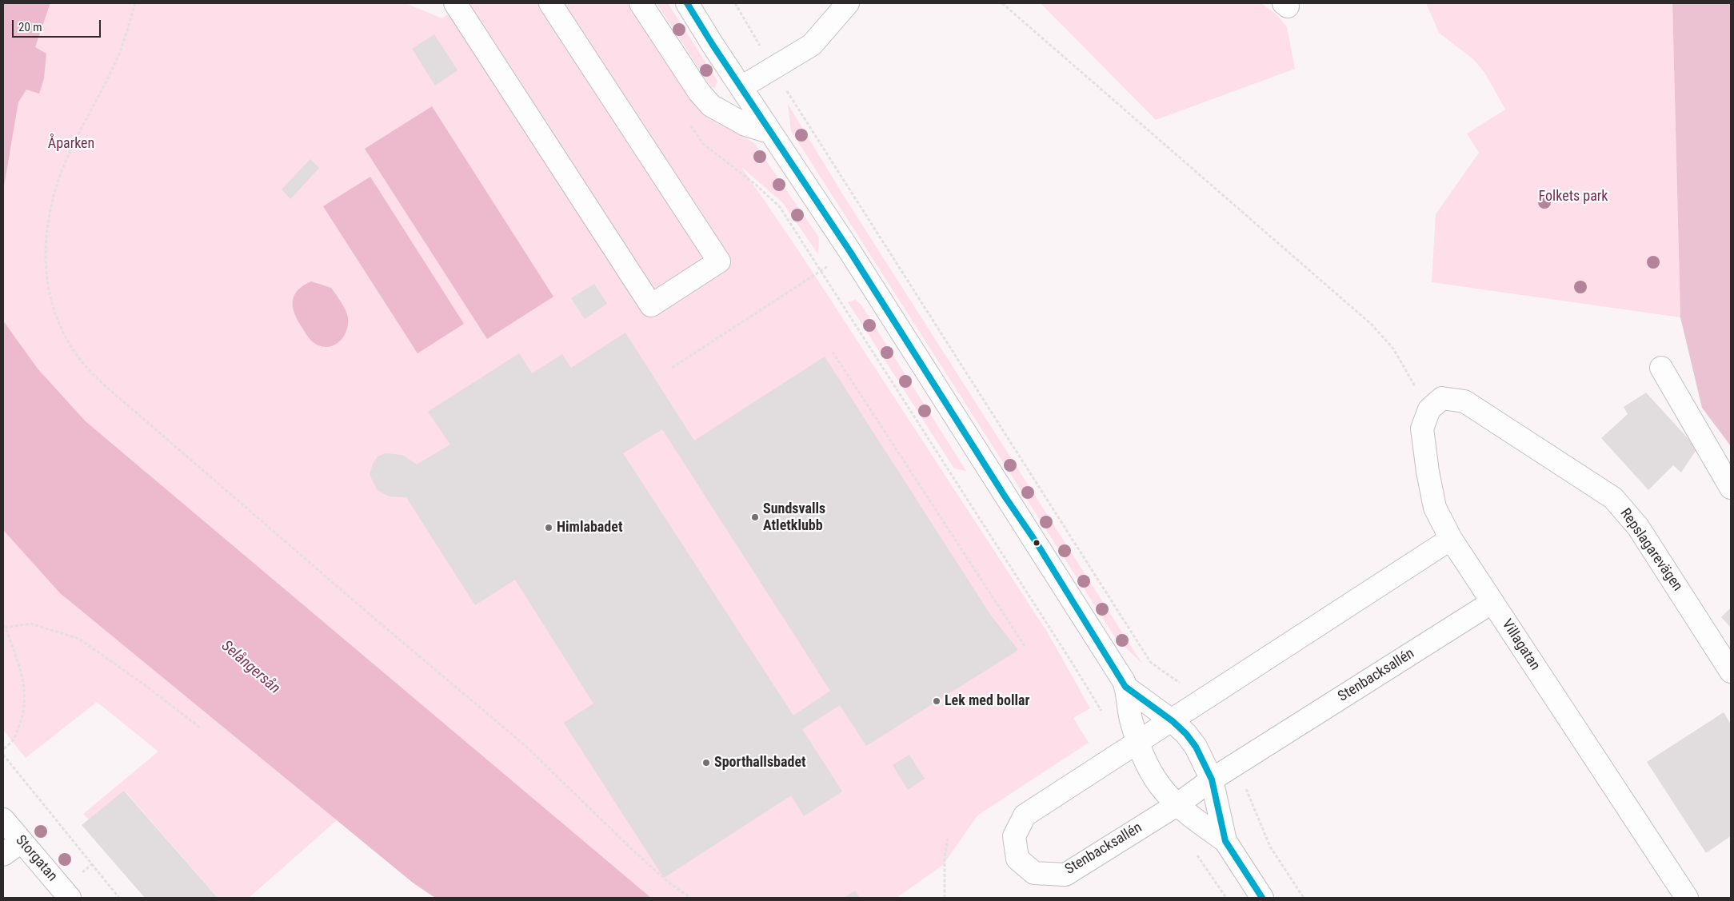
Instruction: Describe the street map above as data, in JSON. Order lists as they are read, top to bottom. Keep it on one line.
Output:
{"streets":{"street":["Repslagarevägen","Villagatan","Stenbacksallén","Storgatan"]},"crossings":[["Repslagarevägen","Villagatan"],["Villagatan","Stenbacksallén"]],"water":["Selångersån"],"parks":["Åparken","Folkets park"],"places":["Sundsvalls Atletklubb","Himlabadet","Lek med bollar","Sporthallsbadet"],"scale_bar":"20 m"}
